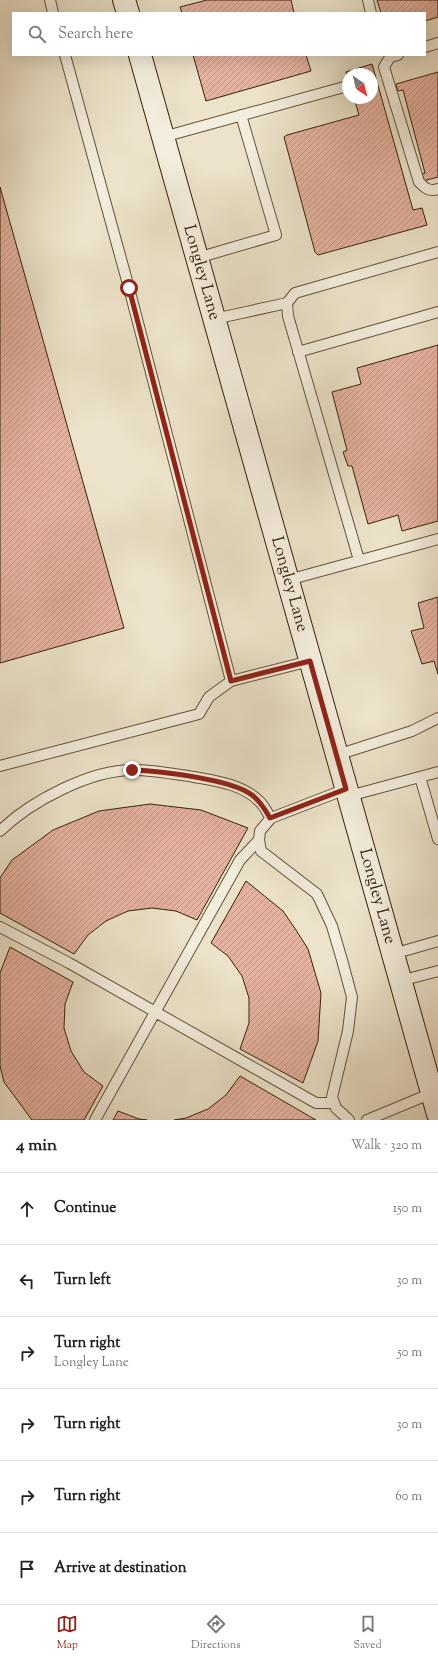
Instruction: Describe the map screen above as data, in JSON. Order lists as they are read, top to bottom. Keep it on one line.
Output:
{"streets":{"main road":["Longley Lane"]},"north":"bottom right","page":{"search":"Search here","heading":["4 min","Walk · 320 m"],"list":[["Continue","150 m"],["Turn left","30 m"],["Turn right","Longley Lane","50 m"],["Turn right","30 m"],["Turn right","60 m"],"Arrive at destination"],"nav":["Map","Directions","Saved"]}}
